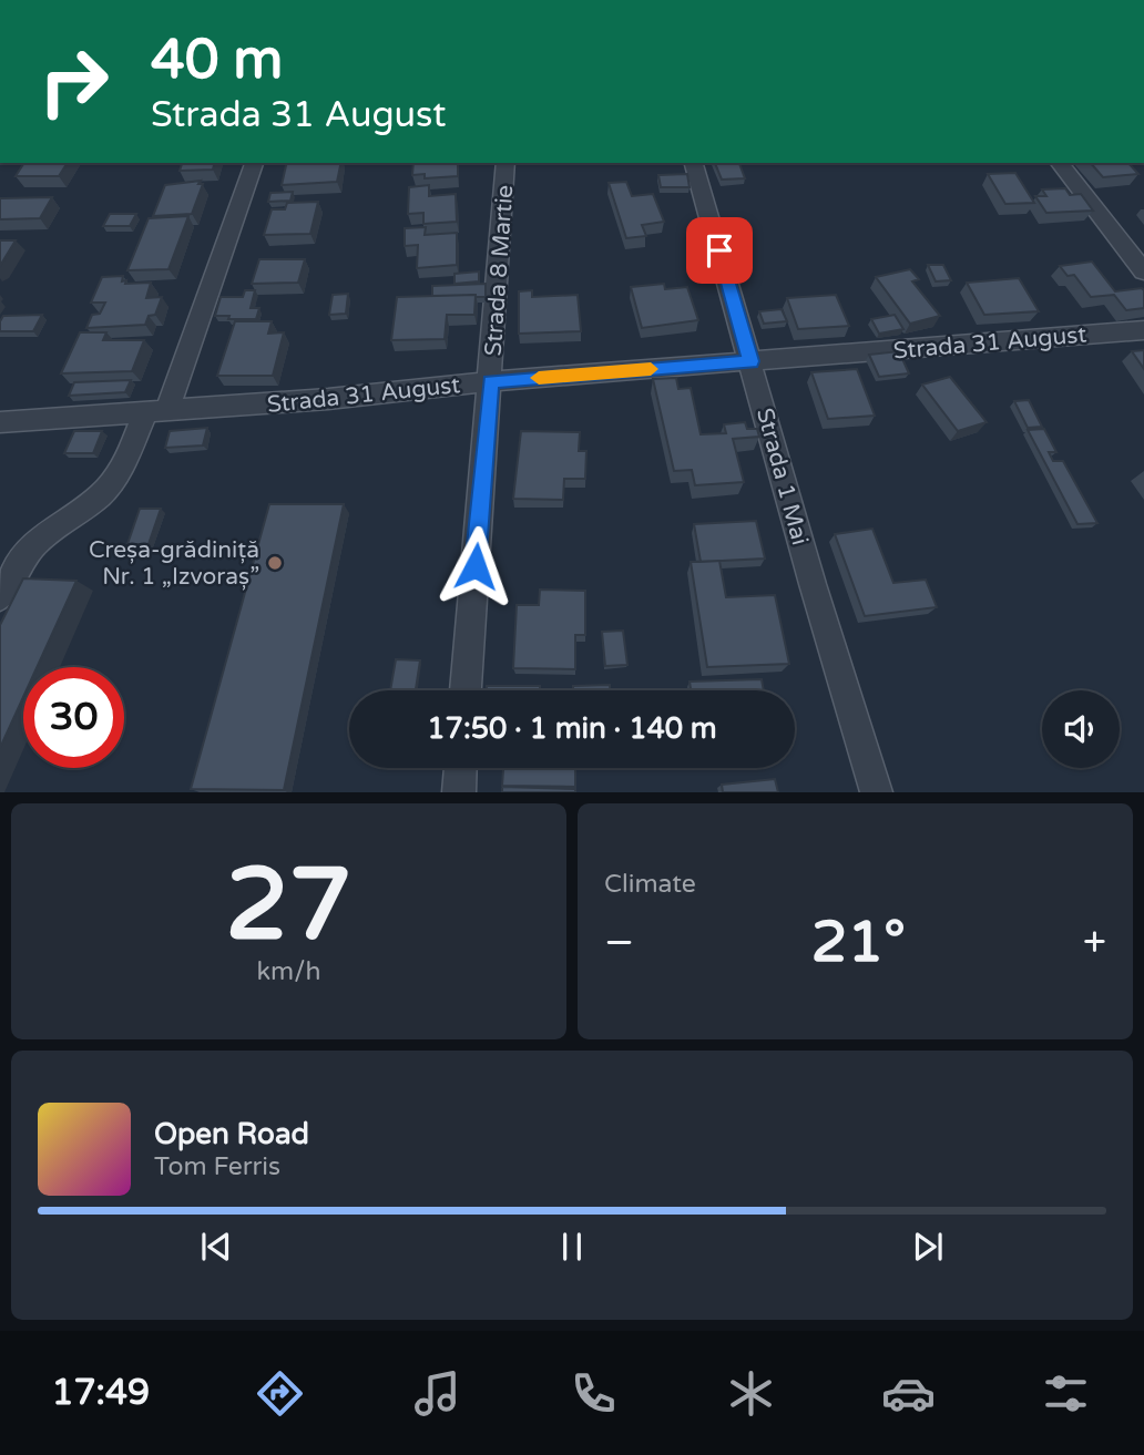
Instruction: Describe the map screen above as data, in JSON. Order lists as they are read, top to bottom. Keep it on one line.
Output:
{"streets":{"street":["Strada 8 Martie","Strada 31 August","Strada 1 Mai"]},"crossings":[["Strada 8 Martie","Strada 31 August"],["Strada 31 August","Strada 1 Mai"]],"places":["Creșa-grădiniță Nr. 1 „Izvoraș”"],"page":{"turn":["40 m","Strada 31 August"],"limit":"30","trip":"17:50 · 1 min · 140 m","tile":[["27","km/h"],"Climate"],"heat":["−","21°","+"],"song":["Open Road","Tom Ferris"],"tabs":"17:49"}}
